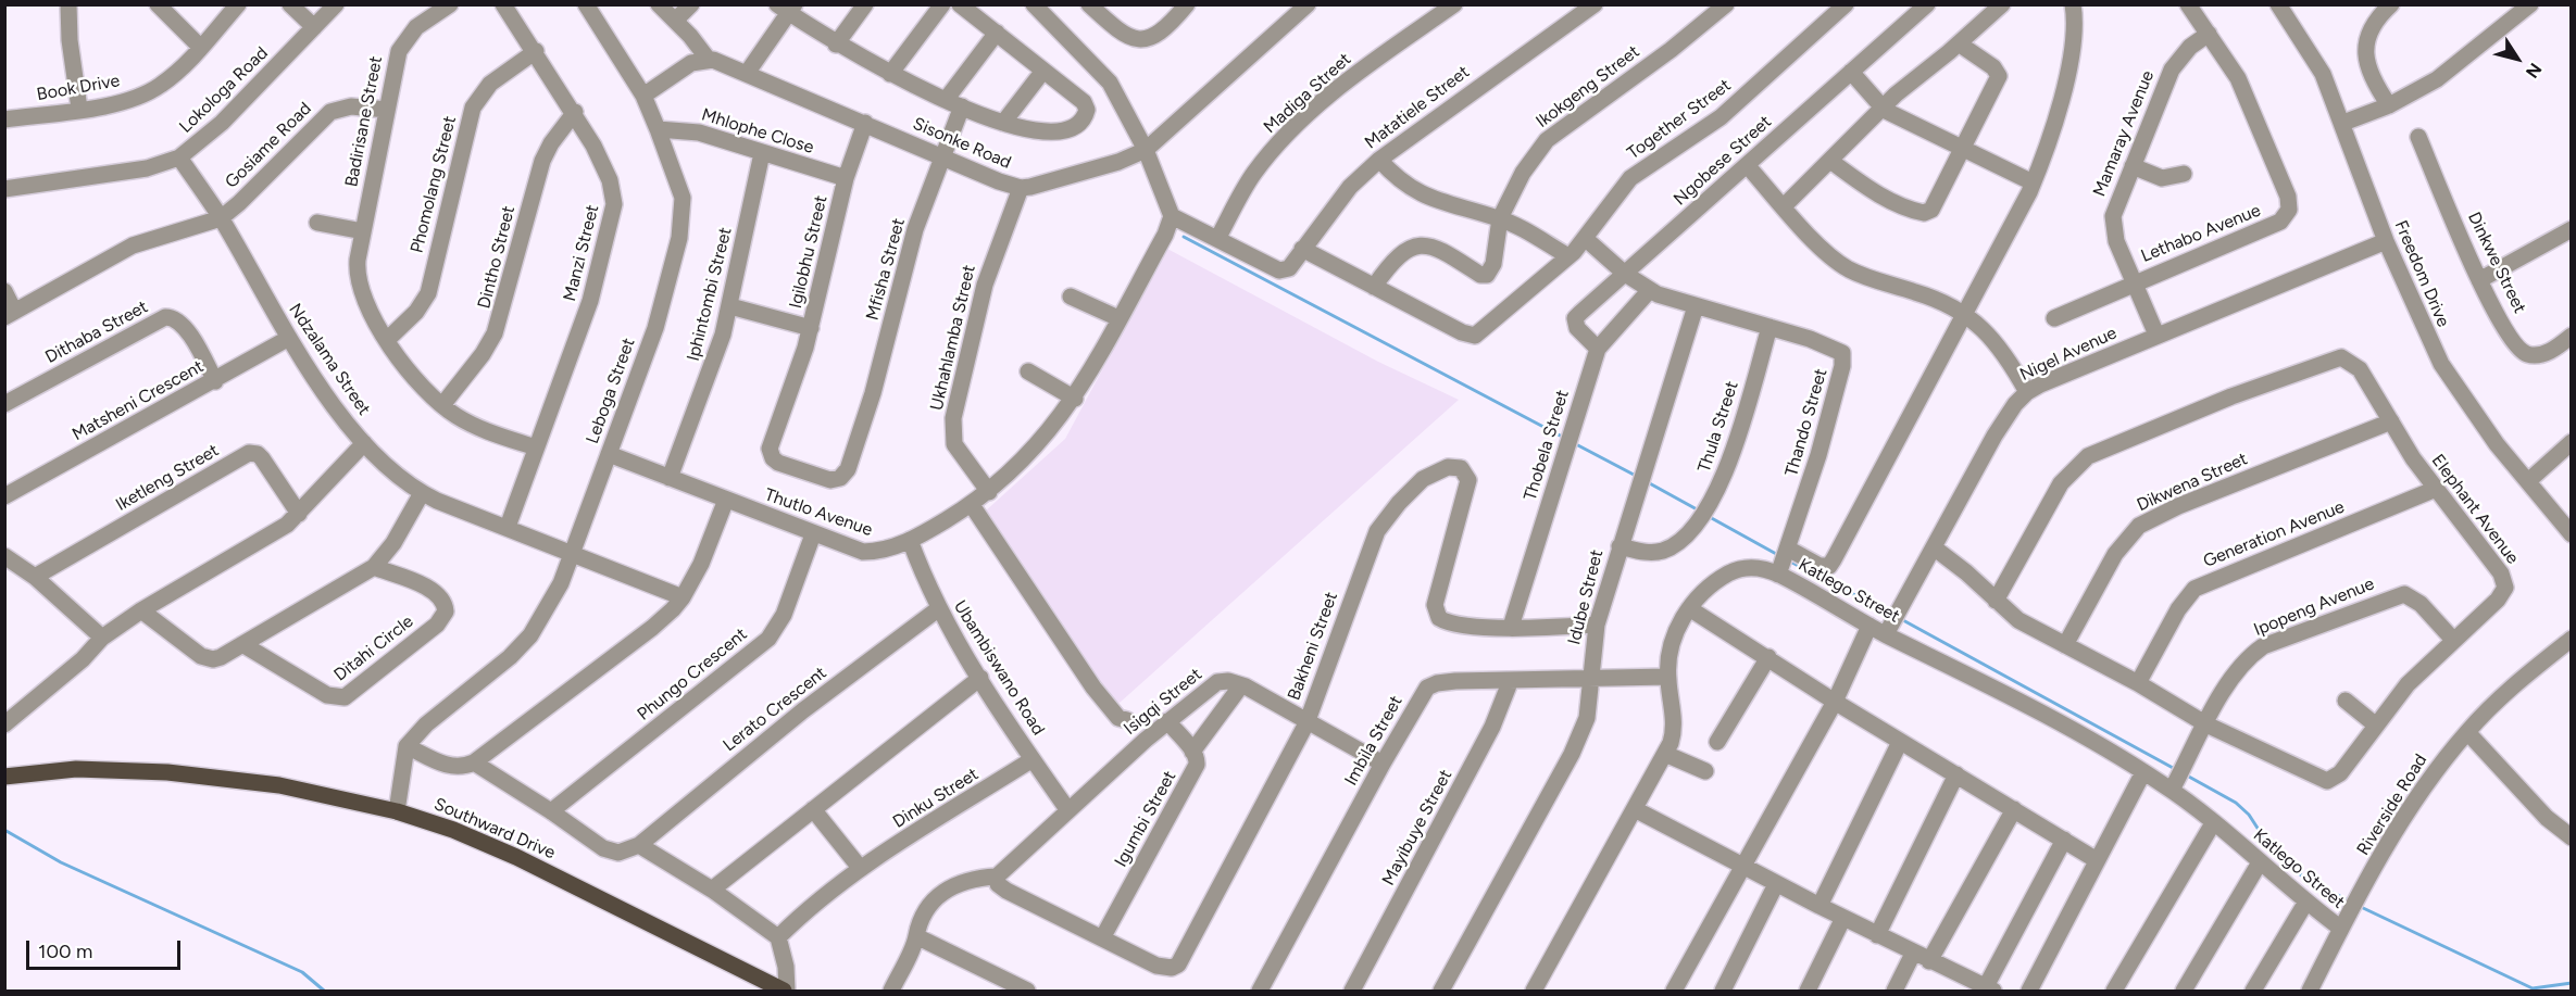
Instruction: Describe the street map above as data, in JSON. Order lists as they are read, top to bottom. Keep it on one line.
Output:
{"streets":{"main road":["Southward Drive"],"street":["Ikokgeng Street","Book Drive","Lokologa Road","Madiga Street","Matatiele Street","Together Street","Badirisane Street","Mhlophe Close","Mamaray Avenue","Sisonke Road","Gosiame Road","Ngobese Street","Phomolang Street","Lethabo Avenue","Igilobhu Street","Manzi Street","Dintho Street","Dinkwe Street","Mfisha Street","Freedom Drive","Iphintombi Street","Dithaba Street","Ukhahlamba Street","Nigel Avenue","Ndzalama Street","Leboga Street","Matsheni Crescent","Thando Street","Thula Street","Thobela Street","Iketleng Street","Dikwena Street","Elephant Avenue","Thutlo Avenue","Generation Avenue","Katlego Street","Idube Street","Ipopeng Avenue","Bakheni Street","Ditahi Circle","Ubambiswano Road","Phungo Crescent","Isigqi Street","Lerato Crescent","Imbila Street","Dinku Street","Riverside Road","Igumbi Street","Mayibuye Street"]},"crossings":[["Ikokgeng Street","Together Street"],["Lokologa Road","Ndzalama Street"],["Madiga Street","Matatiele Street"],["Badirisane Street","Gosiame Road"],["Badirisane Street","Phomolang Street"],["Badirisane Street","Manzi Street"],["Badirisane Street","Dintho Street"],["Mhlophe Close","Igilobhu Street"],["Mhlophe Close","Iphintombi Street"],["Mhlophe Close","Leboga Street"],["Mamaray Avenue","Lethabo Avenue"],["Mamaray Avenue","Nigel Avenue"],["Sisonke Road","Igilobhu Street"],["Sisonke Road","Mfisha Street"],["Sisonke Road","Ukhahlamba Street"],["Gosiame Road","Ndzalama Street"],["Ngobese Street","Thando Street"],["Ngobese Street","Thobela Street"],["Phomolang Street","Manzi Street"],["Igilobhu Street","Mfisha Street"],["Manzi Street","Dintho Street"],["Manzi Street","Ndzalama Street"],["Freedom Drive","Nigel Avenue"],["Iphintombi Street","Thutlo Avenue"],["Dithaba Street","Matsheni Crescent"],["Ukhahlamba Street","Thutlo Avenue"],["Nigel Avenue","Katlego Street"],["Ndzalama Street","Leboga Street"],["Ndzalama Street","Matsheni Crescent"],["Leboga Street","Thutlo Avenue"],["Thando Street","Thula Street"],["Thando Street","Thobela Street"],["Thando Street","Katlego Street"],["Thando Street","Idube Street"],["Thula Street","Idube Street"],["Thobela Street","Bakheni Street"],["Dikwena Street","Elephant Avenue"],["Elephant Avenue","Generation Avenue"],["Elephant Avenue","Ipopeng Avenue"],["Thutlo Avenue","Ubambiswano Road"],["Thutlo Avenue","Phungo Crescent"],["Katlego Street","Ipopeng Avenue"],["Katlego Street","Imbila Street"],["Katlego Street","Riverside Road"],["Idube Street","Bakheni Street"],["Idube Street","Imbila Street"],["Bakheni Street","Isigqi Street"],["Bakheni Street","Igumbi Street"],["Ubambiswano Road","Isigqi Street"],["Ubambiswano Road","Lerato Crescent"],["Ubambiswano Road","Dinku Street"],["Imbila Street","Mayibuye Street"]],"scale_bar":"100 m","north":"bottom right"}
